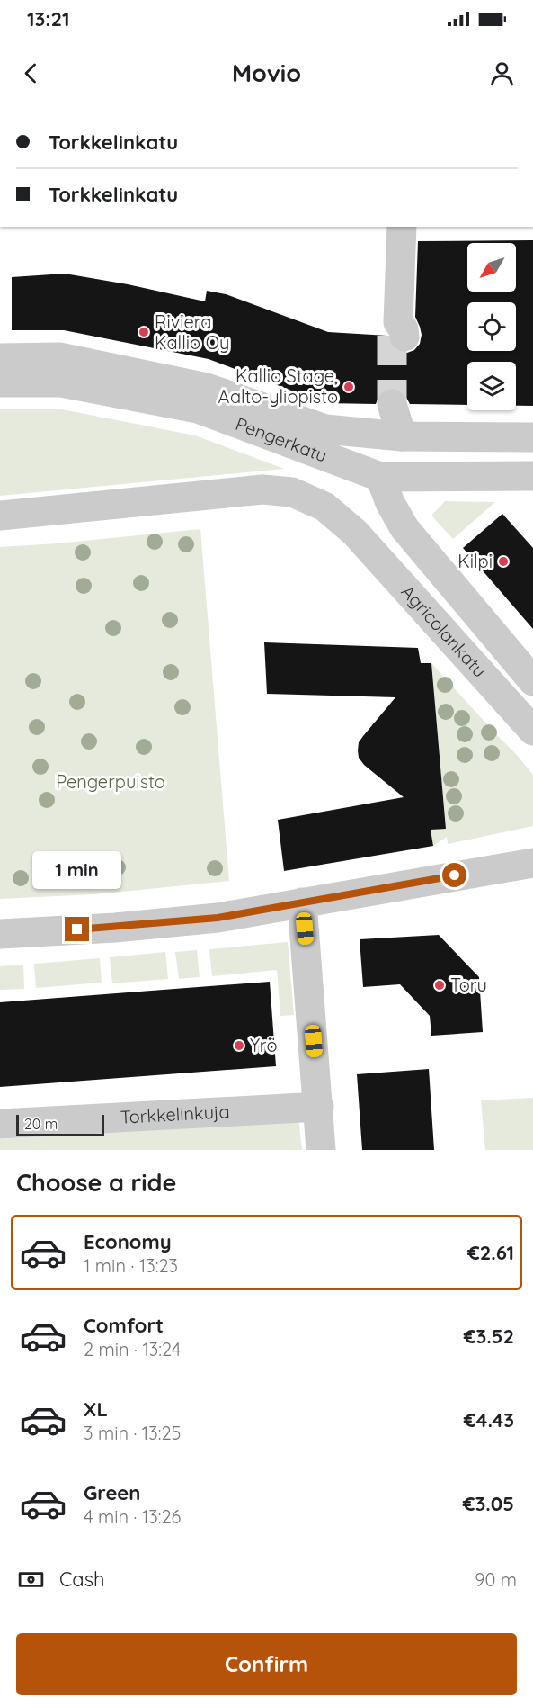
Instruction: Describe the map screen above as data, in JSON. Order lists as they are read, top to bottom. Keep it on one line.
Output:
{"streets":{"street":["Pengerkatu","Agricolankatu","Torkkelinkuja"]},"crossings":[["Pengerkatu","Agricolankatu"]],"parks":["Pengerpuisto"],"places":["Riviera Kallio Oy","Kallio Stage, Aalto-yliopisto","Kilpi","Toru","Yrö"],"scale_bar":"20 m","north":"bottom left","page":{"status":"13:21","header":"Movio","banner":["Torkkelinkatu","Torkkelinkatu"],"bubble":"1 min","scale":"20 m","heading":"Choose a ride","list":[{"name":"Economy","note":"1 min · 13:23","value":"€2.61"},{"name":"Comfort","note":"2 min · 13:24","value":"€3.52"},{"name":"XL","note":"3 min · 13:25","value":"€4.43"},{"name":"Green","note":"4 min · 13:26","value":"€3.05"}],"pay":["Cash","90 m"],"buttons":"Confirm"}}
